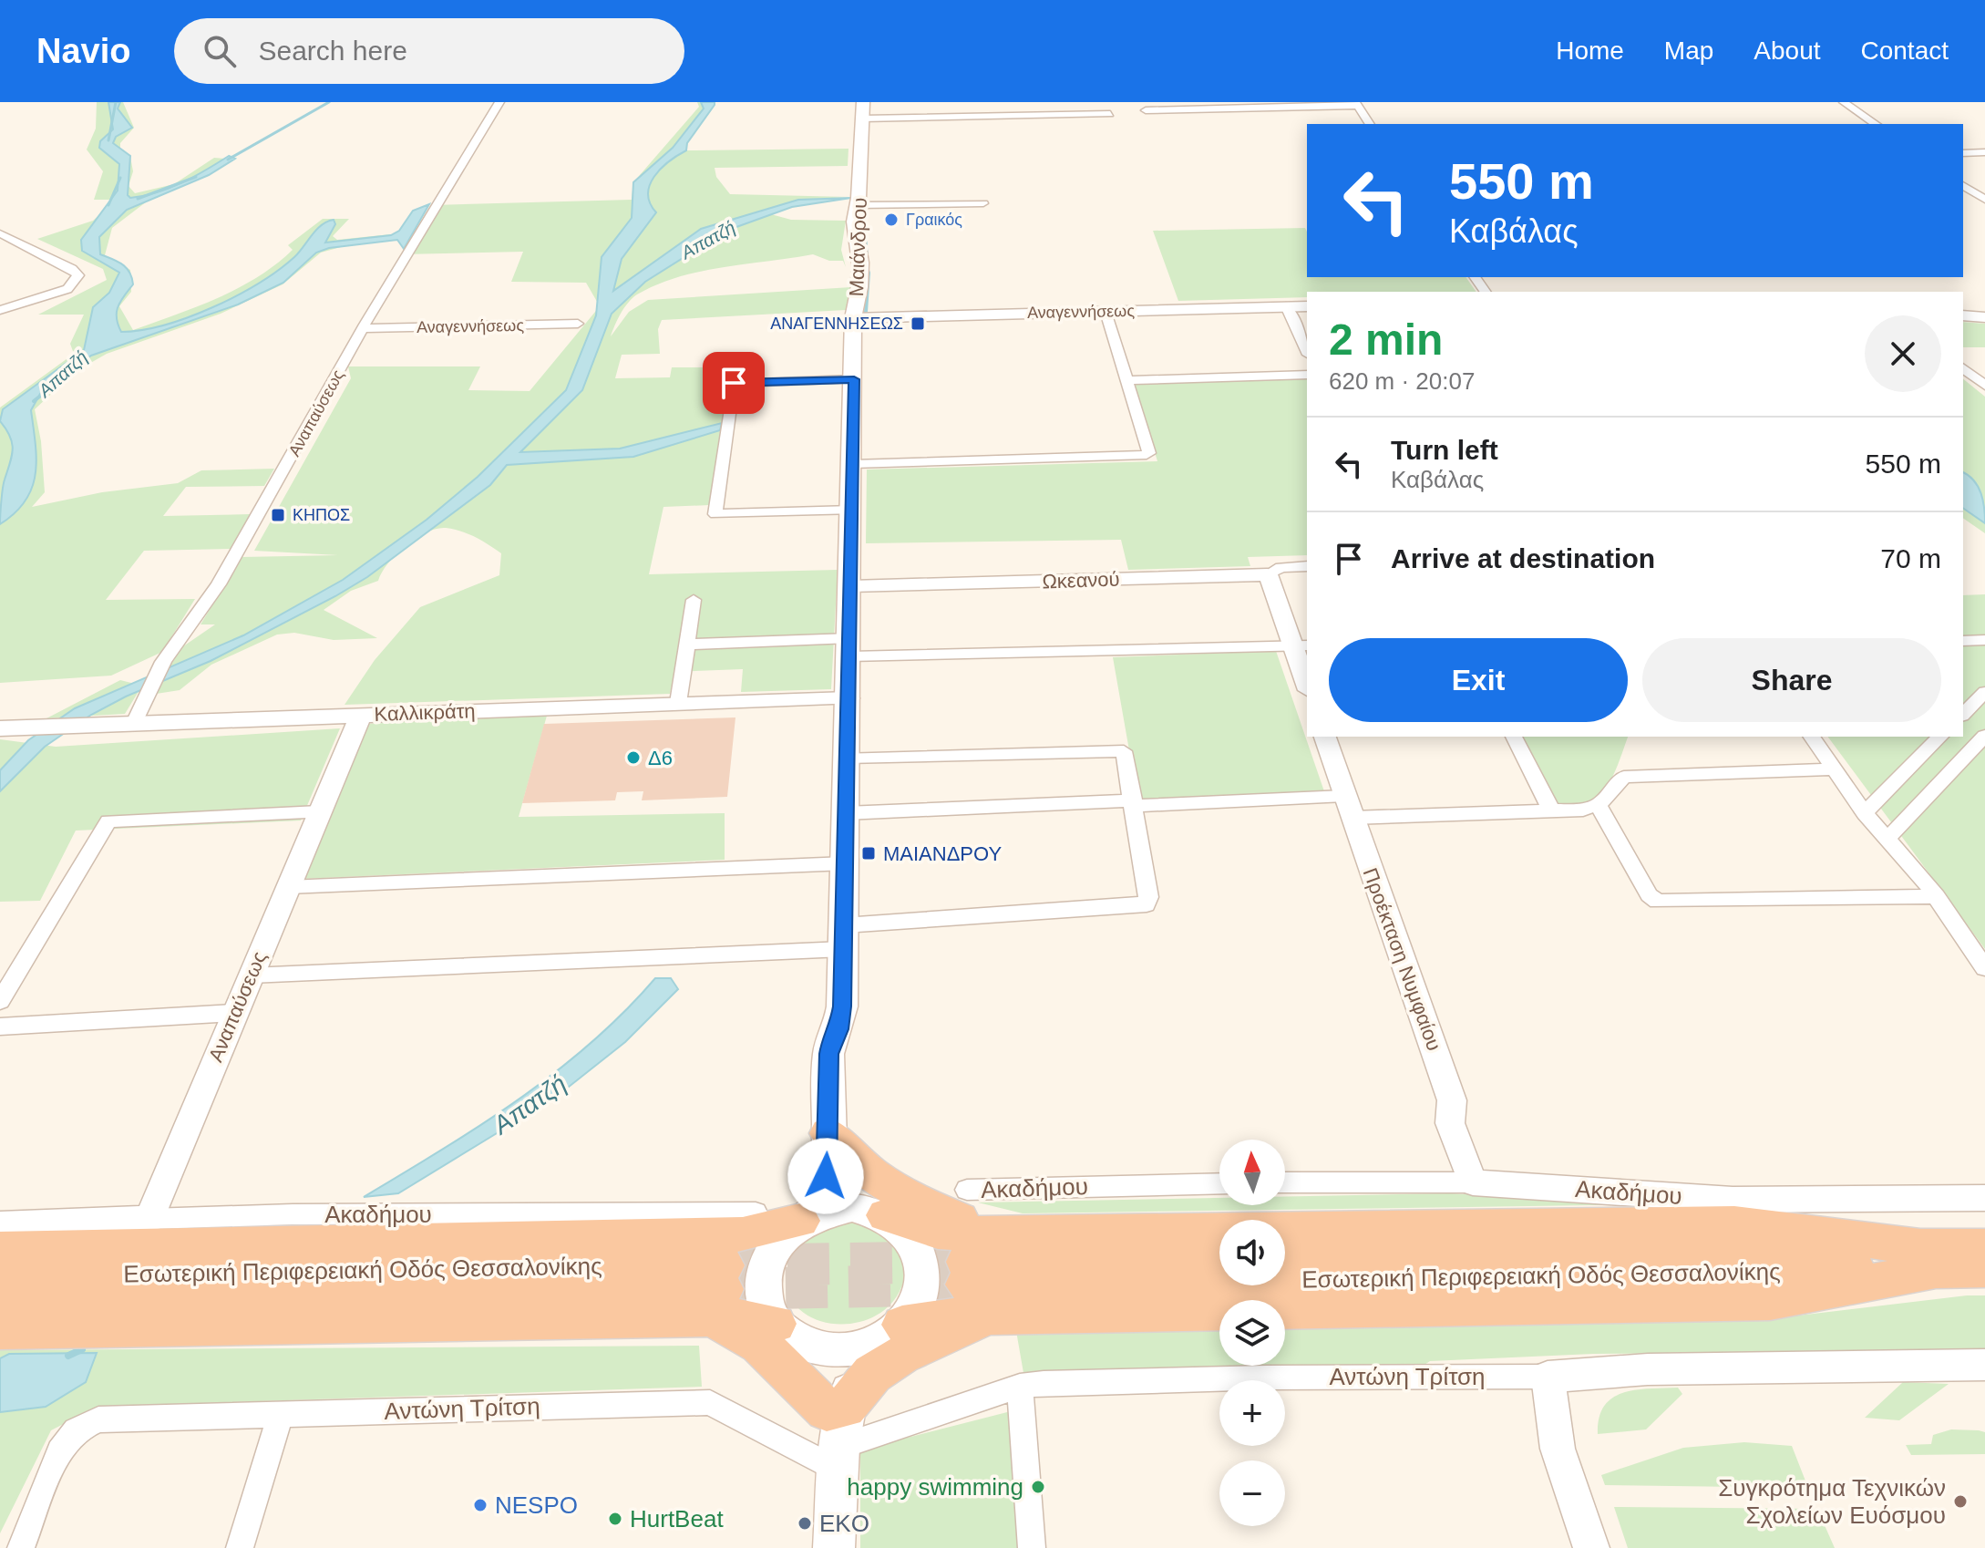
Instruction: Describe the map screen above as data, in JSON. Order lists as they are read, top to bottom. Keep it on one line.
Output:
{"streets":{"highway":["Εσωτερική Περιφερειακή Οδός Θεσσαλονίκης"],"main road":["Μαιάνδρου"],"street":["Αναγεννήσεως","Αναπαύσεως","Ωκεανού","Καλλικράτη","Προέκταση Νυμφαίου","Ακαδήμου","Αντώνη Τρίτση"]},"crossings":[["Μαιάνδρου","Αναγεννήσεως"],["Μαιάνδρου","Ωκεανού"],["Μαιάνδρου","Καλλικράτη"],["Αναγεννήσεως","Αναπαύσεως"],["Αναπαύσεως","Καλλικράτη"],["Αναπαύσεως","Ακαδήμου"],["Προέκταση Νυμφαίου","Ακαδήμου"]],"water":["Απατζή"],"places":{"other":["Γραικός","Δ6","happy swimming","Συγκρότημα Τεχνικών Σχολείων Ευόσμου","NESPO","HurtBeat","EKO"],"transit":["ΑΝΑΓΕΝΝΗΣΕΩΣ","ΚΗΠΟΣ","ΜΑΙΑΝΔΡΟΥ"]},"north":"top","page":{"header":"Navio","search":"Search here","nav":["Home","Map","About","Contact"],"turn":["550 m","Καβάλας"],"heading":["2 min","620 m · 20:07"],"list":[{"name":"Turn left","note":"Καβάλας","value":"550 m"},{"name":"Arrive at destination","value":"70 m"}],"buttons":["Exit","Share"],"map_buttons":["+","−"]}}
